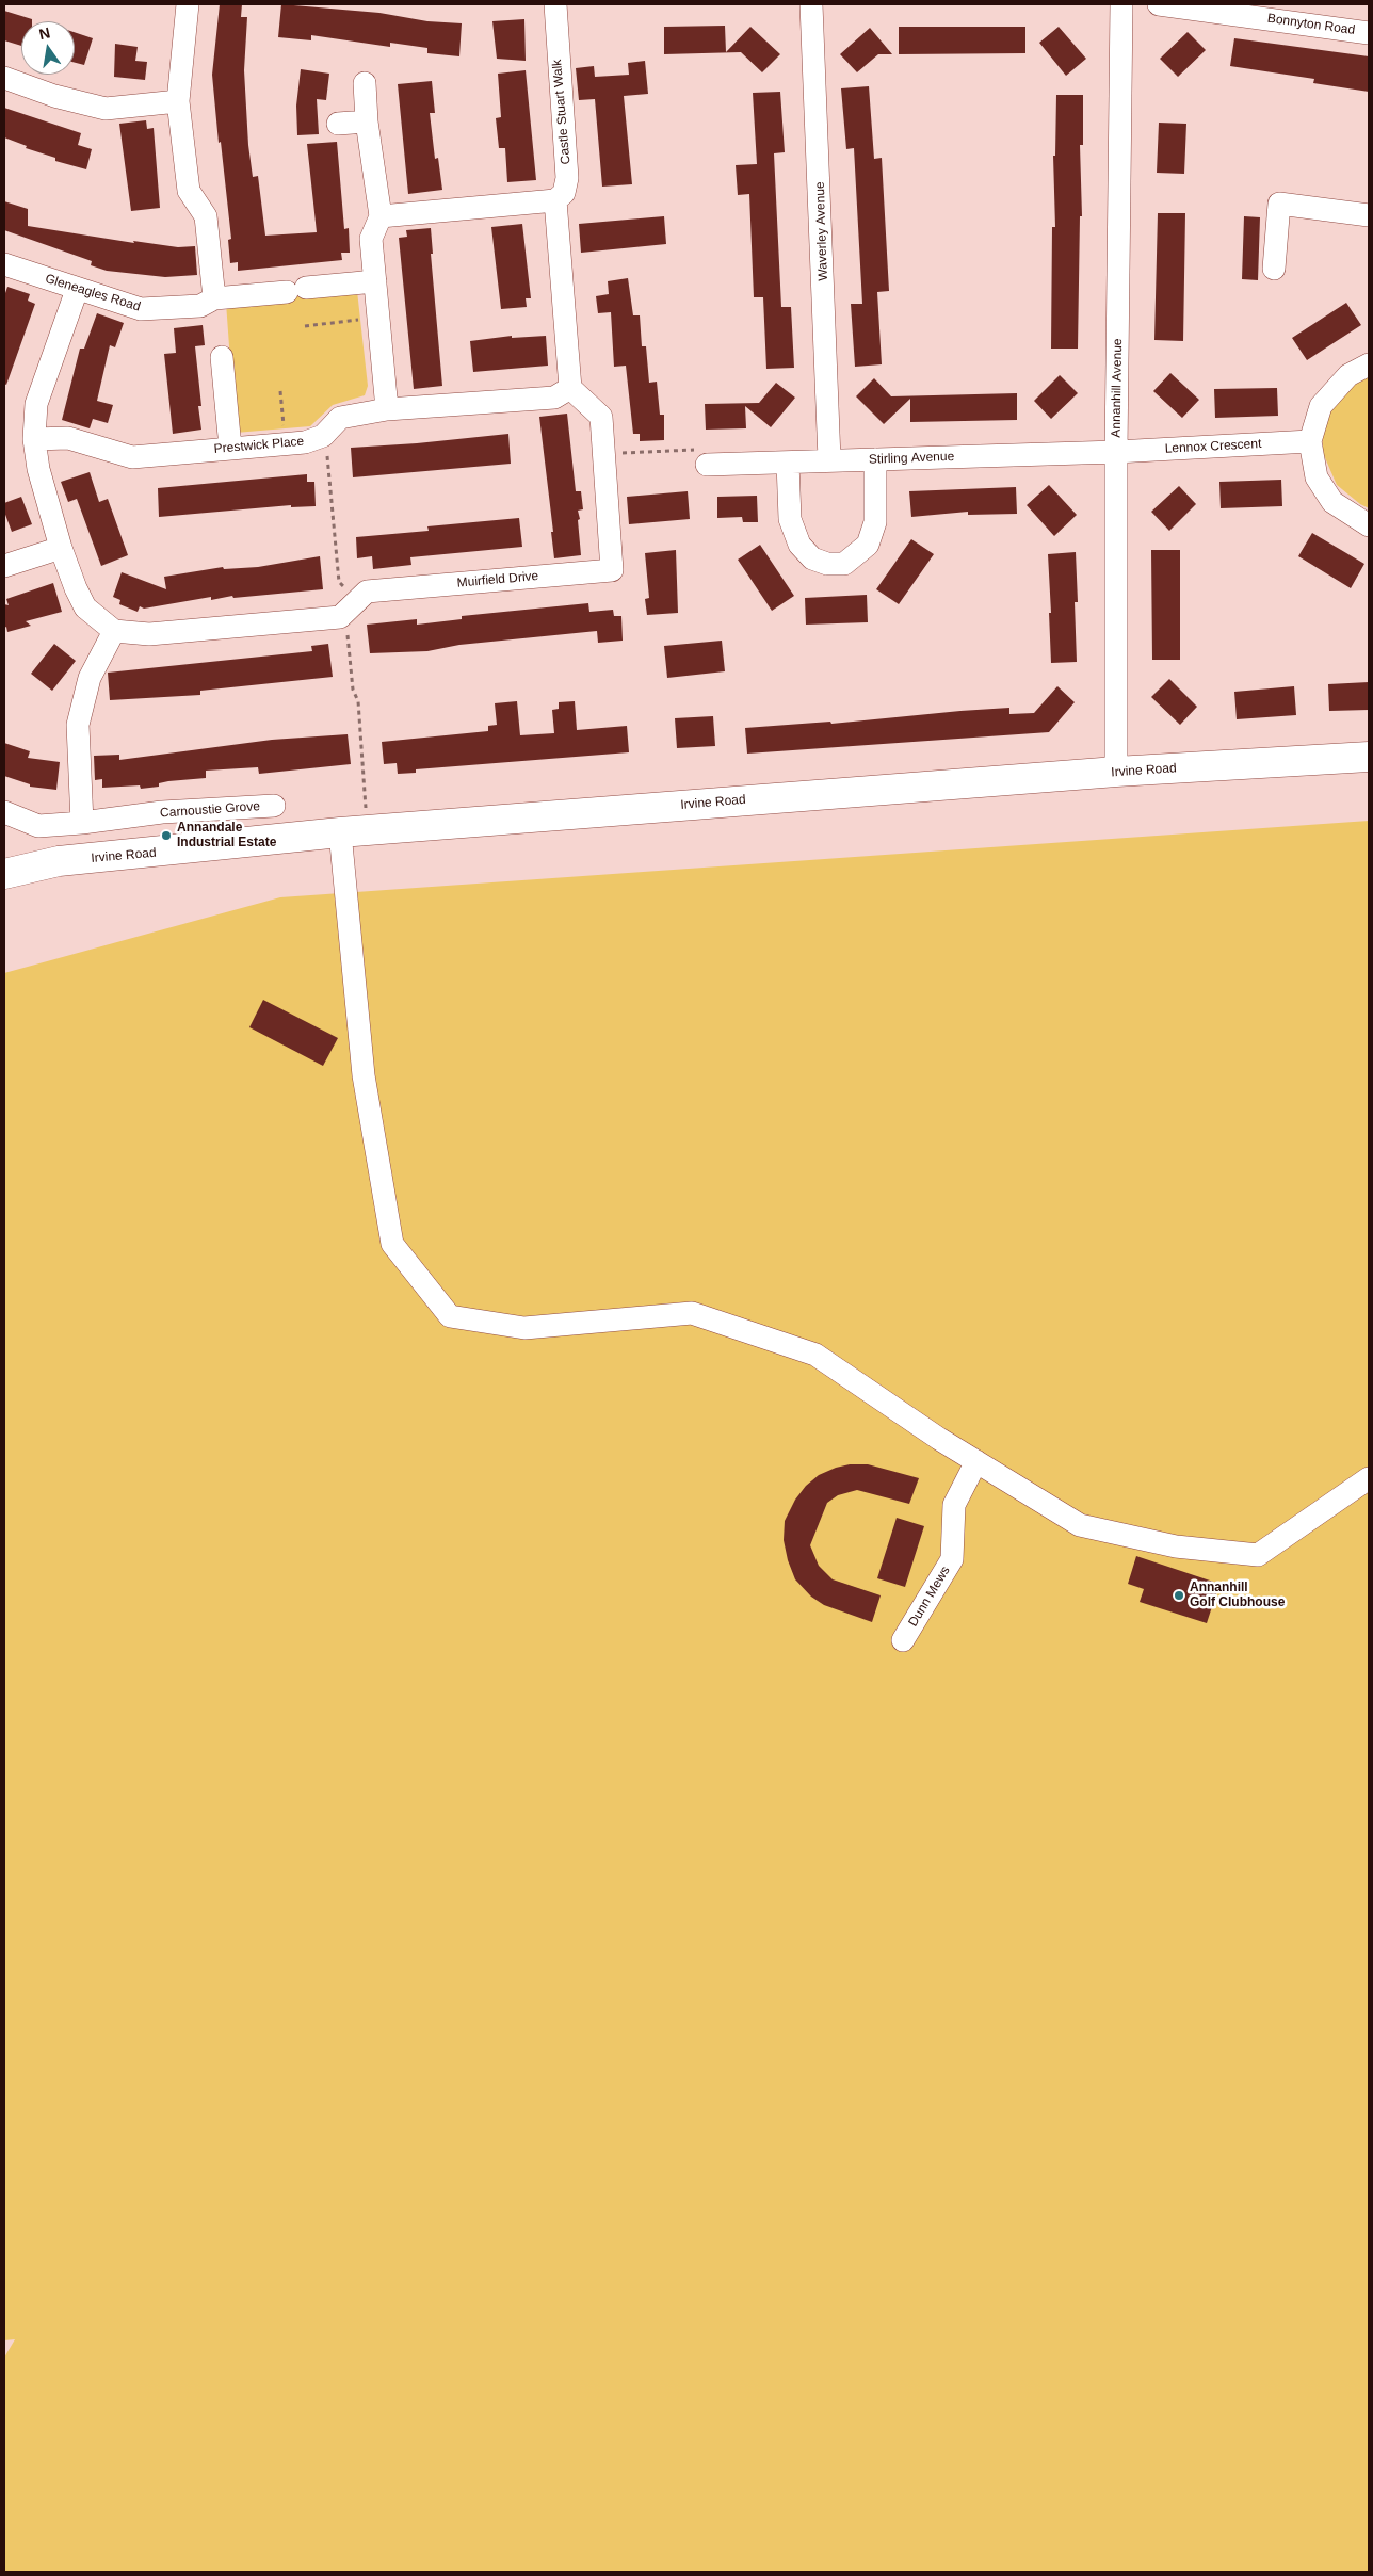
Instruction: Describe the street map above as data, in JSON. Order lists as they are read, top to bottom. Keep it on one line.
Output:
{"streets":{"main road":["Irvine Road"],"street":["Bonnyton Road","Castle Stuart Walk","Waverley Avenue","Gleneagles Road","Annanhill Avenue","Prestwick Place","Lennox Crescent","Stirling Avenue","Muirfield Drive","Carnoustie Grove","Dunn Mews"]},"crossings":[["Waverley Avenue","Stirling Avenue"],["Annanhill Avenue","Lennox Crescent"],["Annanhill Avenue","Stirling Avenue"],["Annanhill Avenue","Irvine Road"],["Prestwick Place","Muirfield Drive"],["Lennox Crescent","Stirling Avenue"]],"places":["Annandale Industrial Estate","Annanhill Golf Clubhouse"],"north":"top"}
